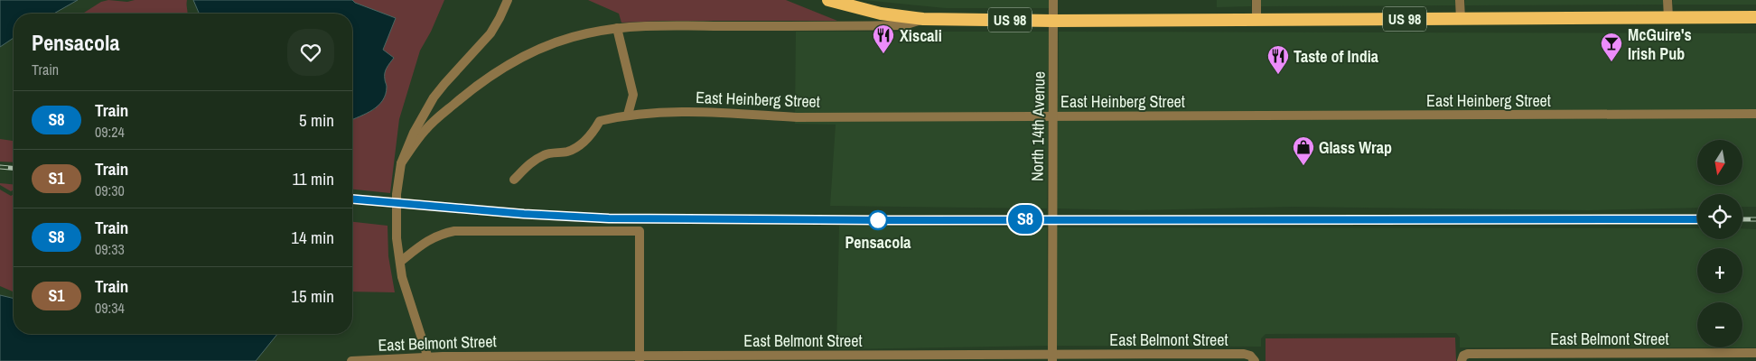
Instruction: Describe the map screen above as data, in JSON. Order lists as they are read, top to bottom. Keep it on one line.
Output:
{"streets":{"highway":["US 98"],"street":["East Heinberg Street","North 14th Avenue","East Belmont Street"]},"crossings":[["US 98","North 14th Avenue"],["East Heinberg Street","North 14th Avenue"],["North 14th Avenue","East Belmont Street"]],"places":{"restaurant":["Xiscali","Taste of India"],"bar":["McGuire's Irish Pub"],"shop":["Glass Wrap"],"other":["Pensacola"]},"north":"bottom","page":{"on_map":"S8","heading":["Pensacola","Train"],"list":[{"mark":"S8","name":"Train","note":"09:24","value":"5 min"},{"mark":"S1","name":"Train","note":"09:30","value":"11 min"},{"mark":"S8","name":"Train","note":"09:33","value":"14 min"},{"mark":"S1","name":"Train","note":"09:34","value":"15 min"}],"map_buttons":["+","−"]}}
